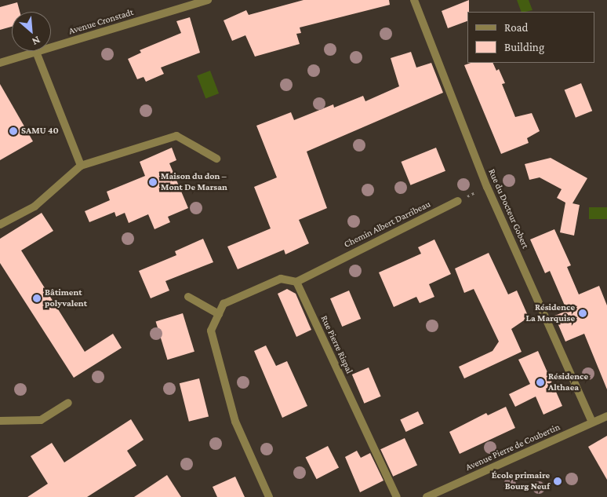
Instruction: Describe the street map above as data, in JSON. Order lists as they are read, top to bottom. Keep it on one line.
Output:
{"streets":{"street":["Avenue Cronstadt","Rue du Docteur Gobert","Chemin Albert Darribeau","Rue Pierre Rispal","Avenue Pierre de Coubertin"]},"crossings":[["Rue du Docteur Gobert","Avenue Pierre de Coubertin"],["Chemin Albert Darribeau","Rue Pierre Rispal"]],"places":["SAMU 40","Maison du don – Mont De Marsan","Bâtiment polyvalent","Résidence La Marquise","Résidence Althaea","École primaire Bourg Neuf"],"legend":["Road","Building"],"north":"bottom right"}
